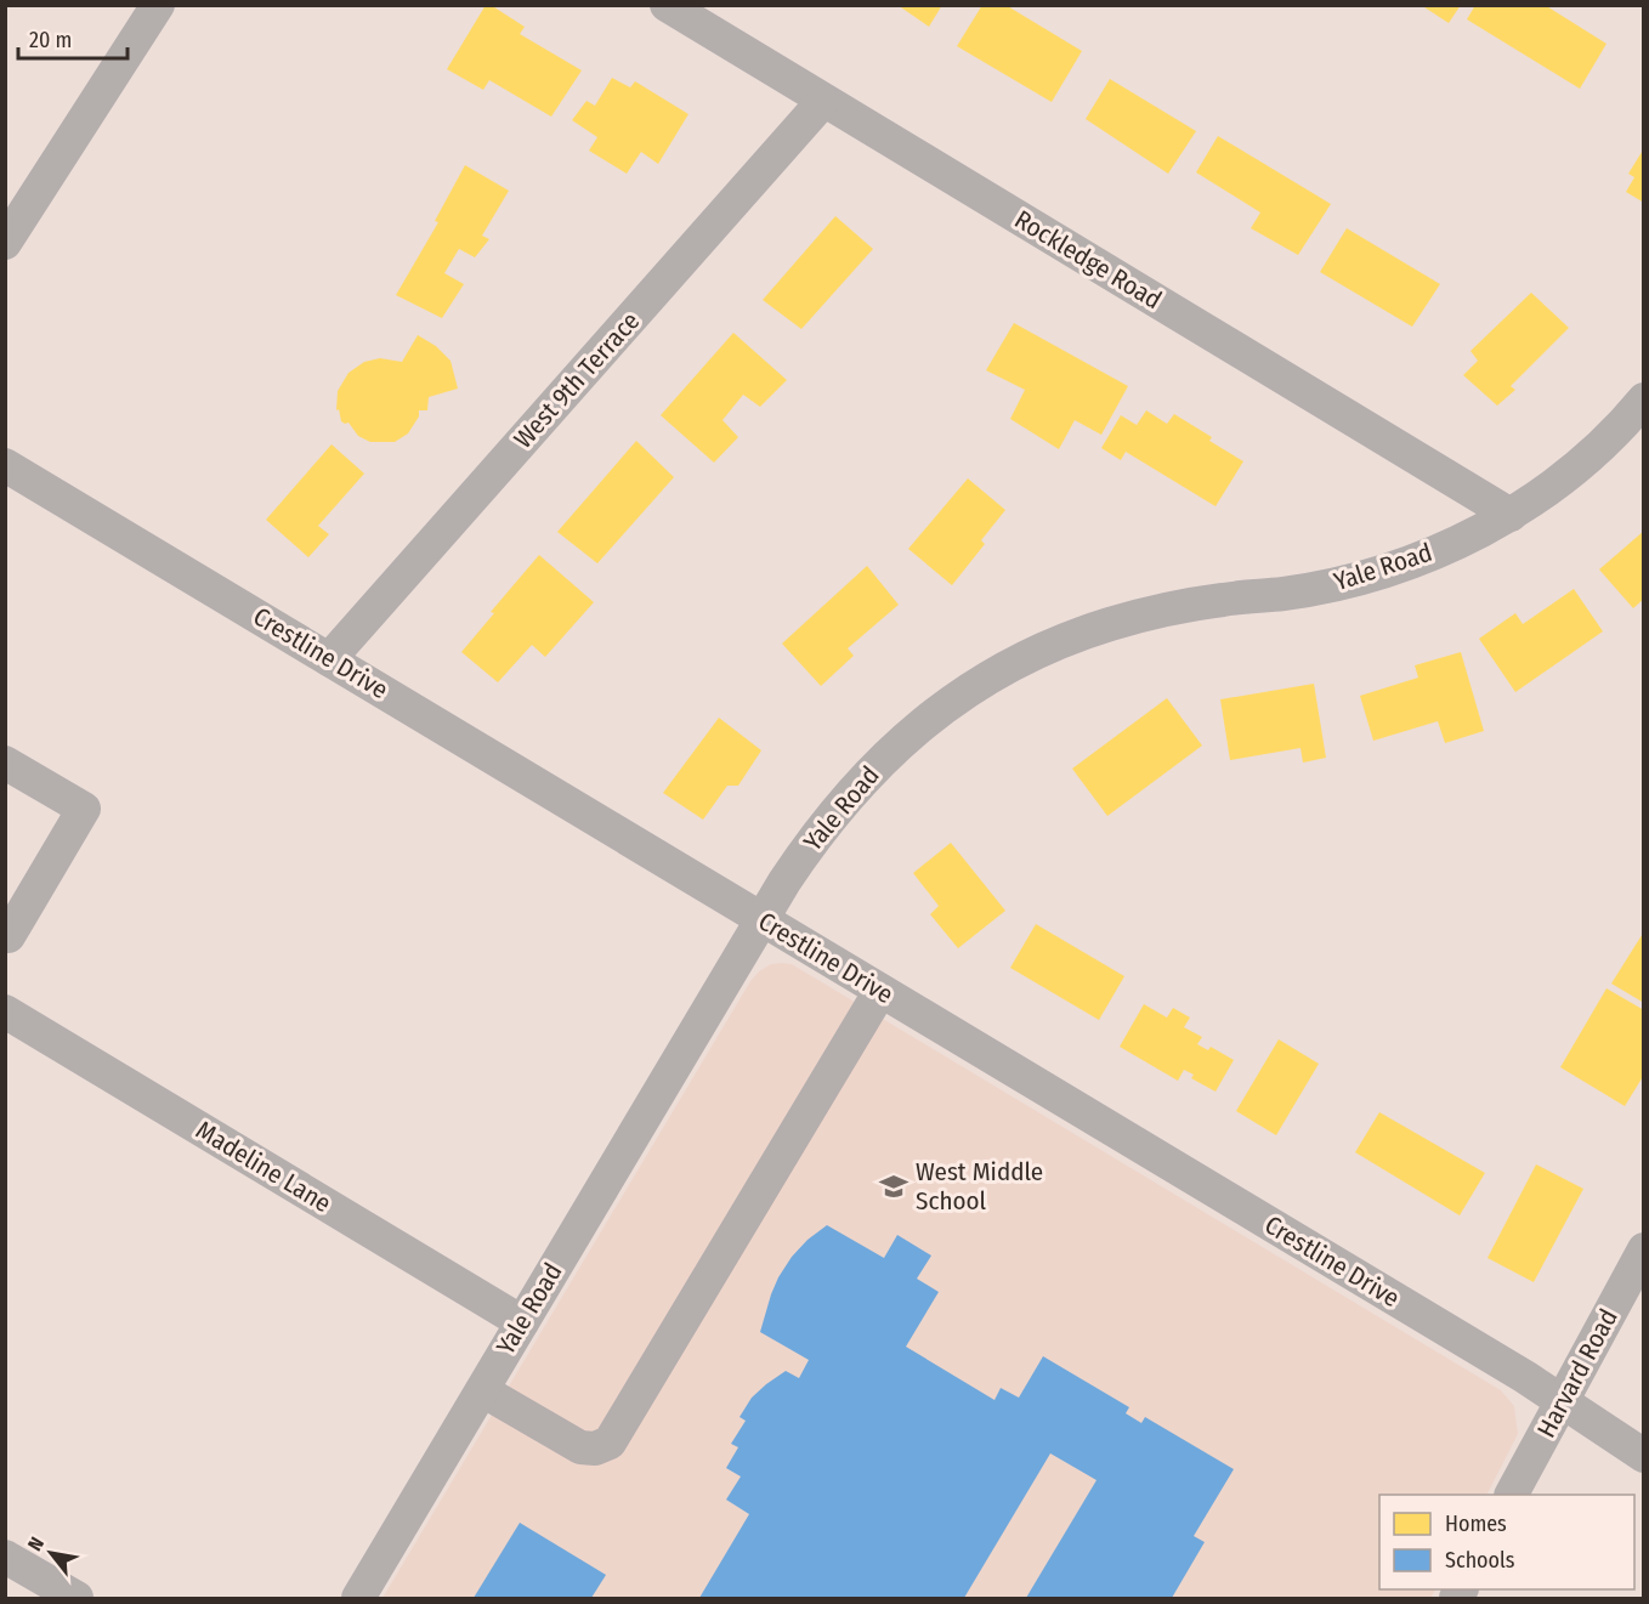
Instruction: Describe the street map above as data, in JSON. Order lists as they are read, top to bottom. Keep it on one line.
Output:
{"streets":{"street":["Rockledge Road","West 9th Terrace","Yale Road","Crestline Drive","Madeline Lane","Harvard Road"]},"crossings":[["Rockledge Road","West 9th Terrace"],["Rockledge Road","Yale Road"],["West 9th Terrace","Crestline Drive"],["Yale Road","Crestline Drive"],["Yale Road","Madeline Lane"],["Crestline Drive","Harvard Road"]],"places":{"school or university":["West Middle School"]},"legend":["Homes","Schools"],"scale_bar":"20 m","north":"top left"}
